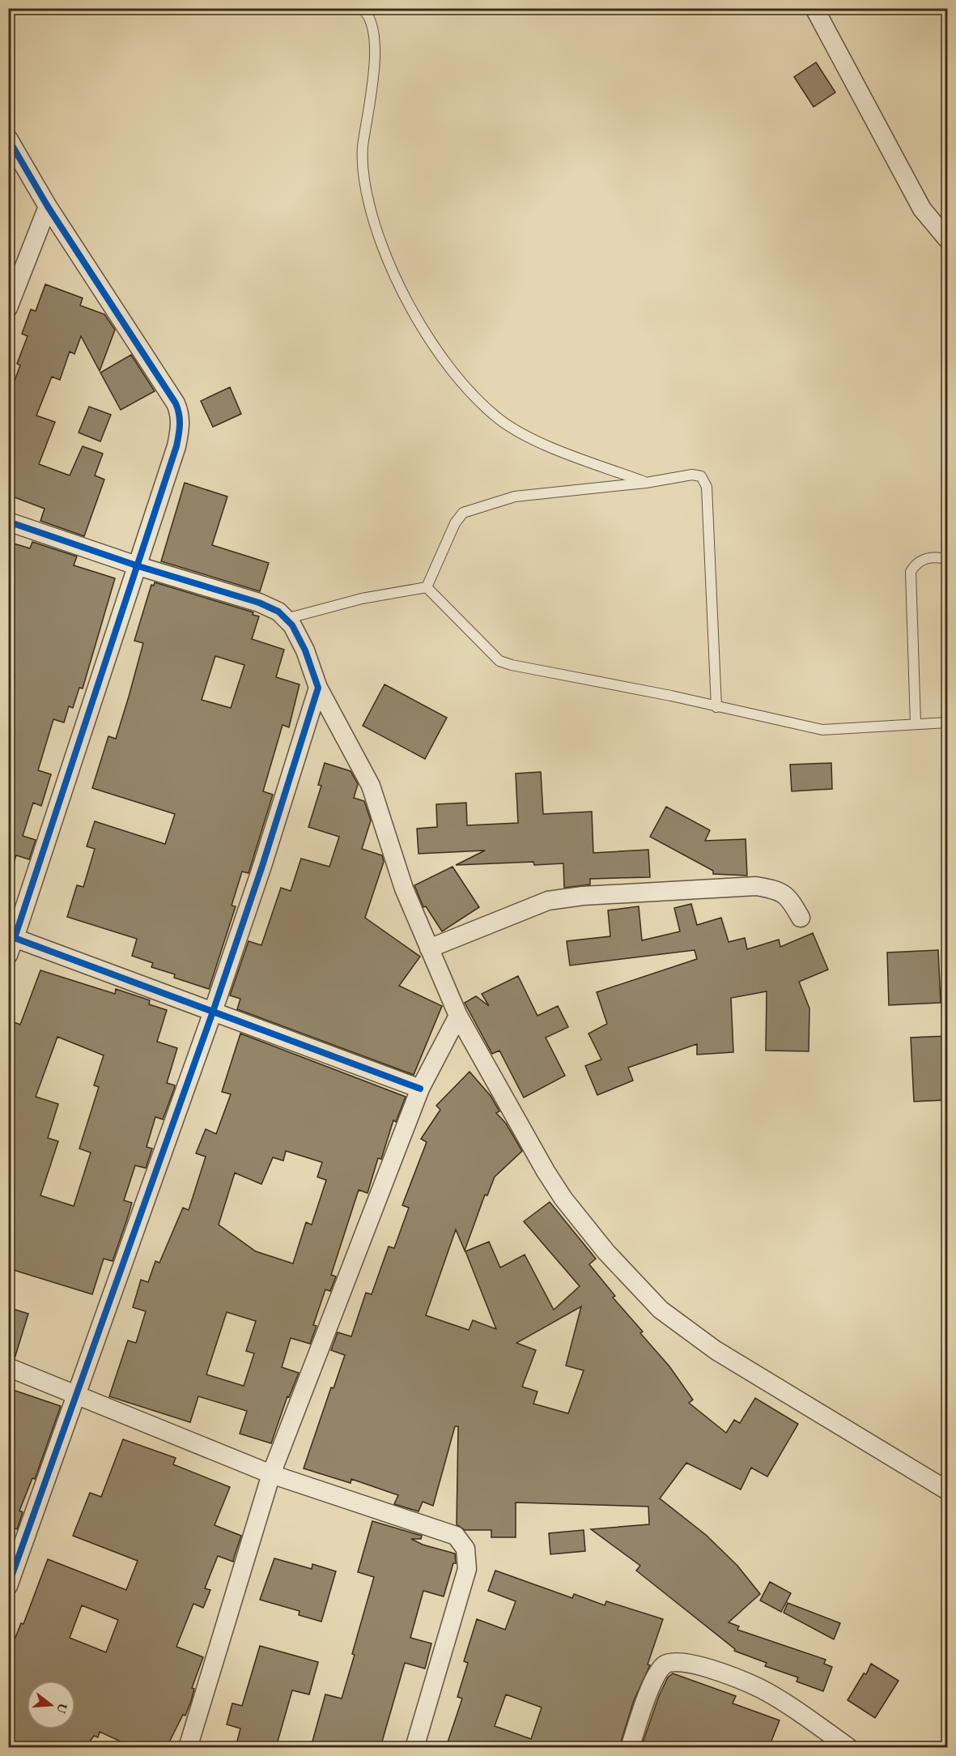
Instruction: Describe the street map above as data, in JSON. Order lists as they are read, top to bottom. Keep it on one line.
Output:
{"north":"right"}
